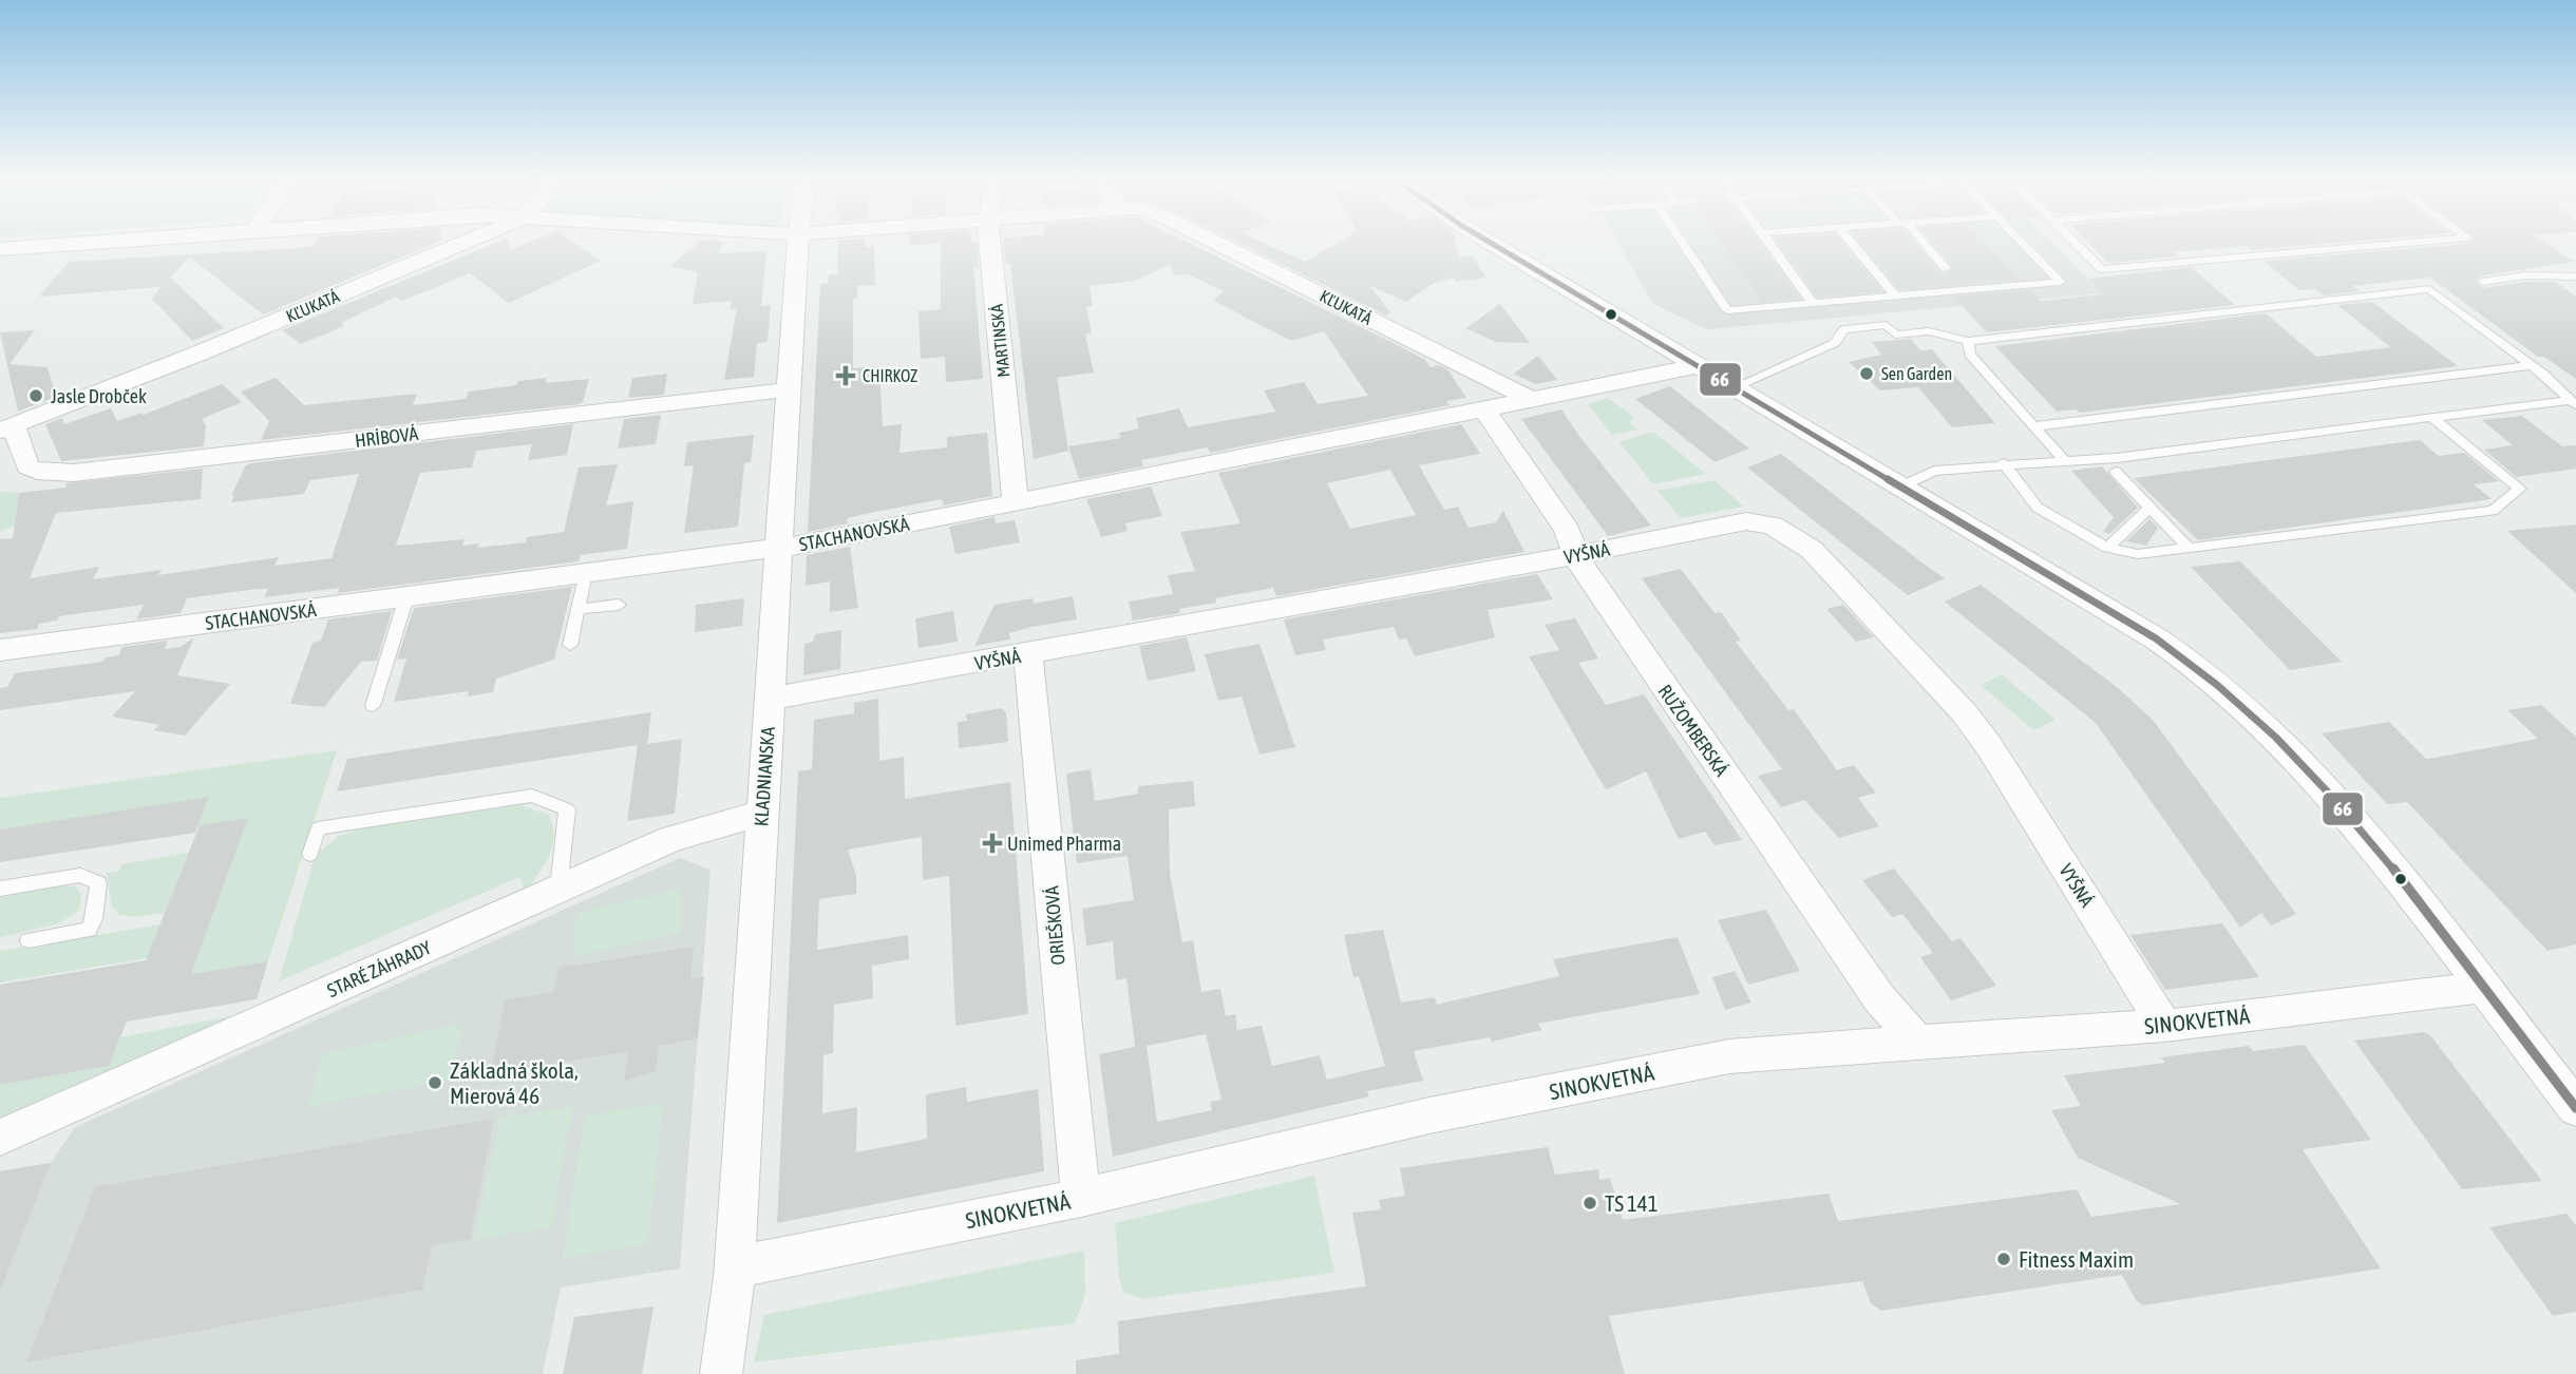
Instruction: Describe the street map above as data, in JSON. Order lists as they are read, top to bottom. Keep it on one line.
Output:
{"streets":{"street":["KĽUKATÁ","MARTINSKÁ","HRÍBOVÁ","STACHANOVSKÁ","VYŠNÁ","RUŽOMBERSKÁ","KLADNIANSKA","ORIEŠKOVÁ","STARÉ ZÁHRADY","SINOKVETNÁ"]},"crossings":[["KĽUKATÁ","HRÍBOVÁ"],["KĽUKATÁ","STACHANOVSKÁ"],["MARTINSKÁ","STACHANOVSKÁ"],["HRÍBOVÁ","KLADNIANSKA"],["STACHANOVSKÁ","RUŽOMBERSKÁ"],["STACHANOVSKÁ","KLADNIANSKA"],["VYŠNÁ","RUŽOMBERSKÁ"],["VYŠNÁ","KLADNIANSKA"],["VYŠNÁ","ORIEŠKOVÁ"],["VYŠNÁ","SINOKVETNÁ"],["RUŽOMBERSKÁ","SINOKVETNÁ"],["KLADNIANSKA","STARÉ ZÁHRADY"],["KLADNIANSKA","SINOKVETNÁ"],["ORIEŠKOVÁ","SINOKVETNÁ"]],"places":{"other":["Sen Garden","Jasle Drobček","Základná škola, Mierová 46","TS 141","Fitness Maxim"],"health":["CHIRKOZ","Unimed Pharma"]},"lines":["transit line 66"]}
